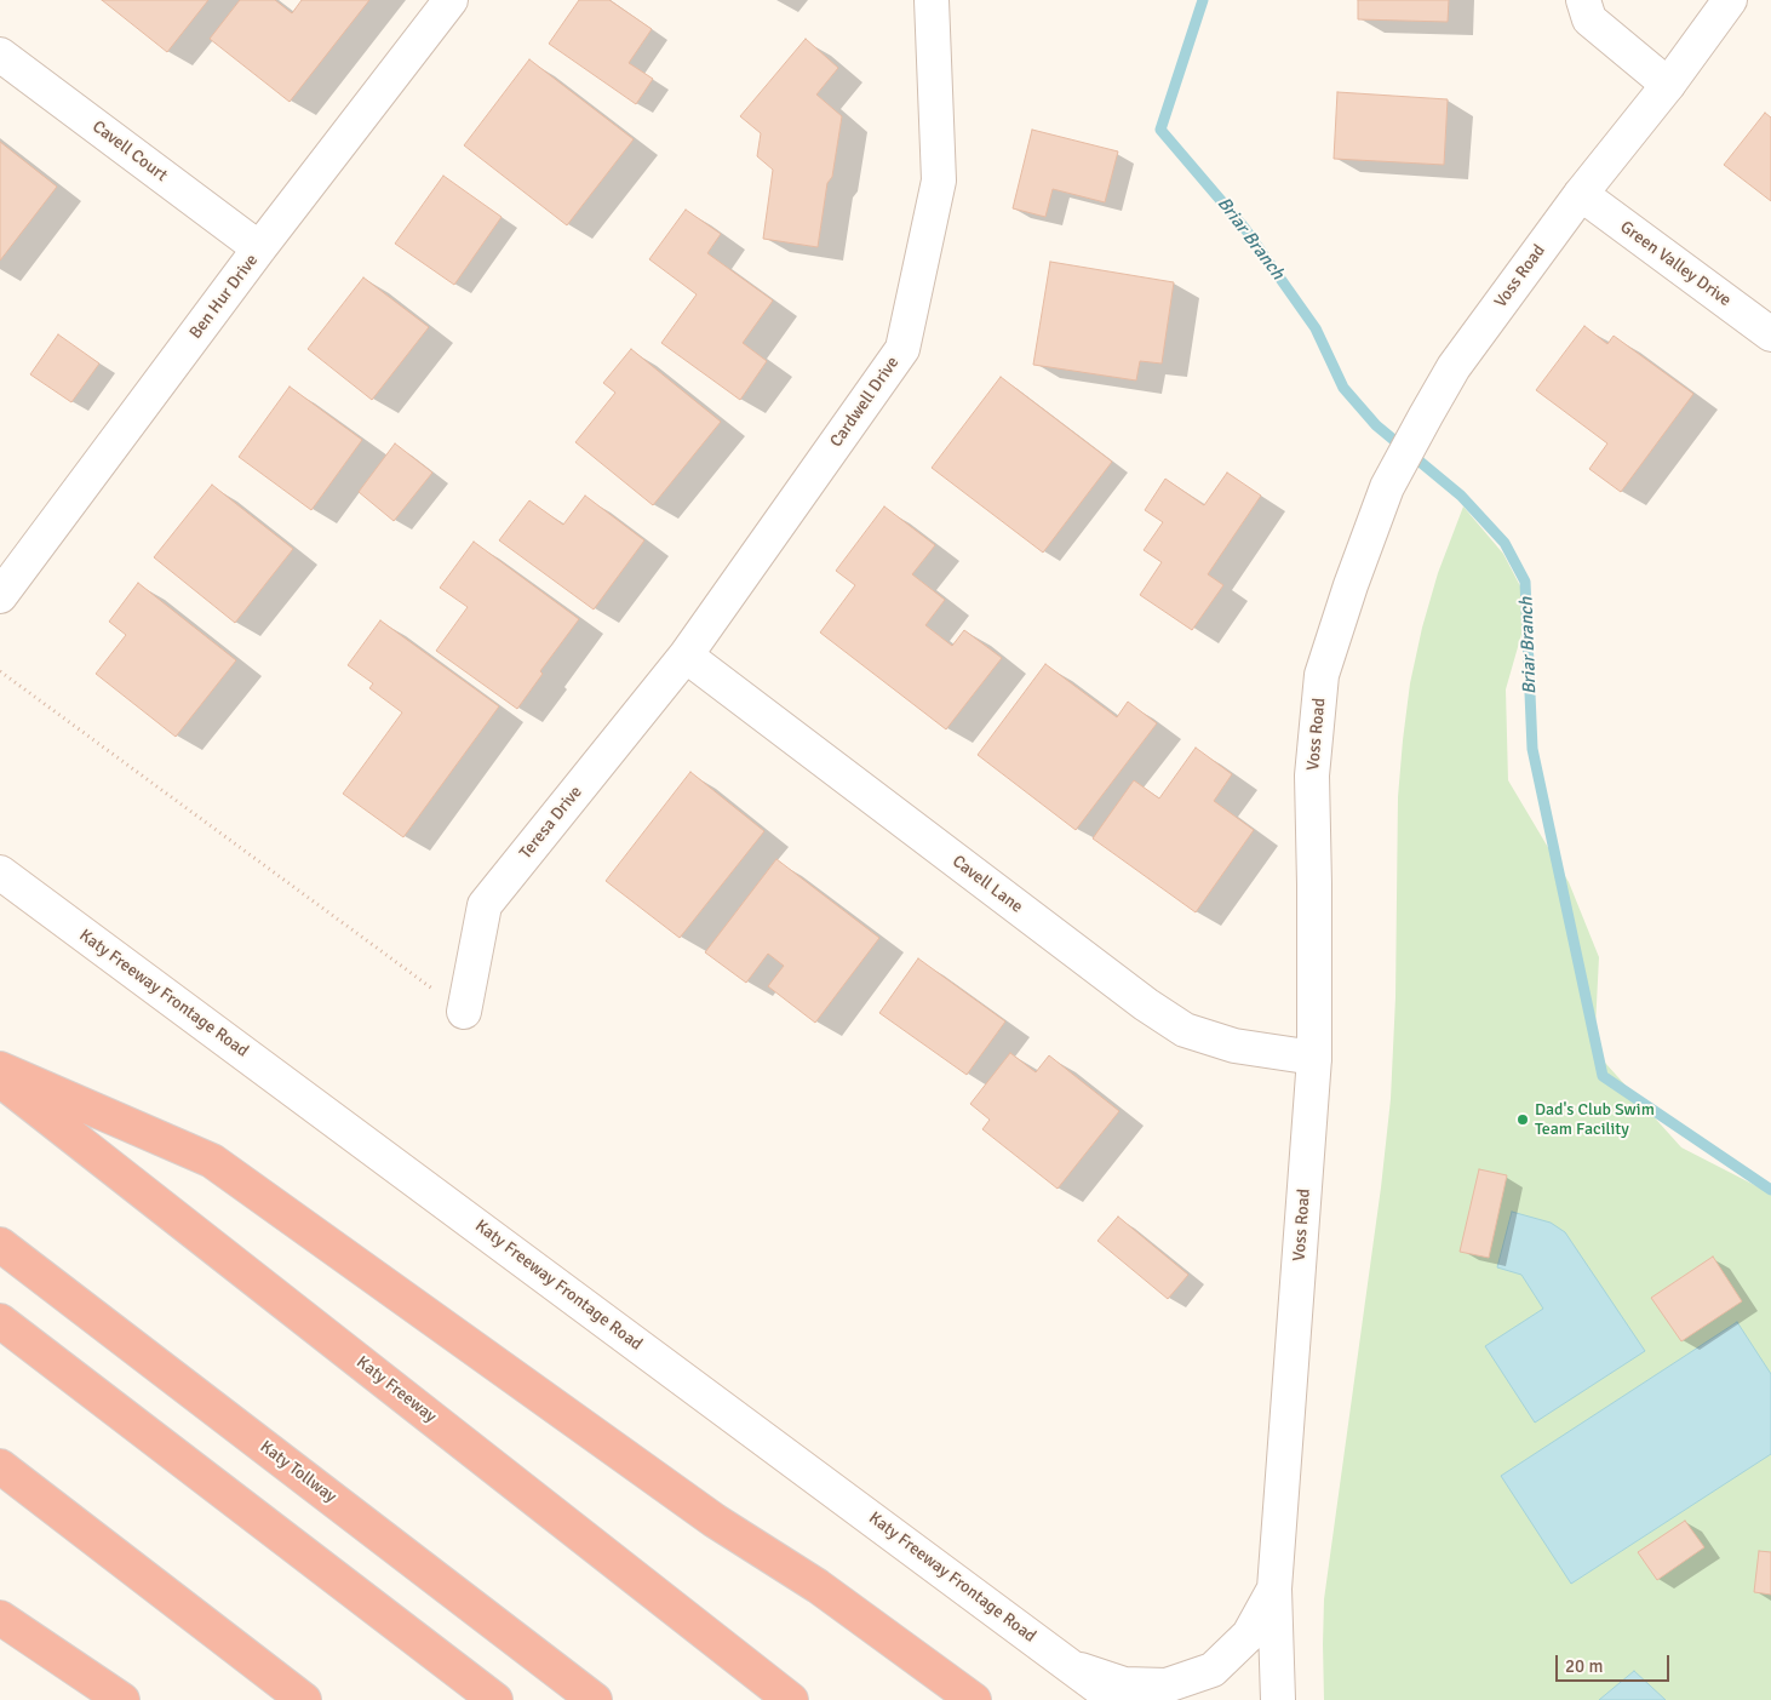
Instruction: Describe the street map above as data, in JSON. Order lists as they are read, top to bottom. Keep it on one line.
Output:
{"streets":{"highway":["Katy Freeway","Katy Tollway"],"street":["Cavell Court","Green Valley Drive","Voss Road","Ben Hur Drive","Cardwell Drive","Teresa Drive","Cavell Lane","Katy Freeway Frontage Road"]},"crossings":[["Cavell Court","Ben Hur Drive"],["Green Valley Drive","Voss Road"],["Voss Road","Cavell Lane"],["Voss Road","Katy Freeway Frontage Road"],["Cardwell Drive","Teresa Drive"],["Cardwell Drive","Cavell Lane"],["Teresa Drive","Cavell Lane"]],"water":["Briar Branch"],"places":["Dad's Club Swim Team Facility"],"scale_bar":"20 m"}
